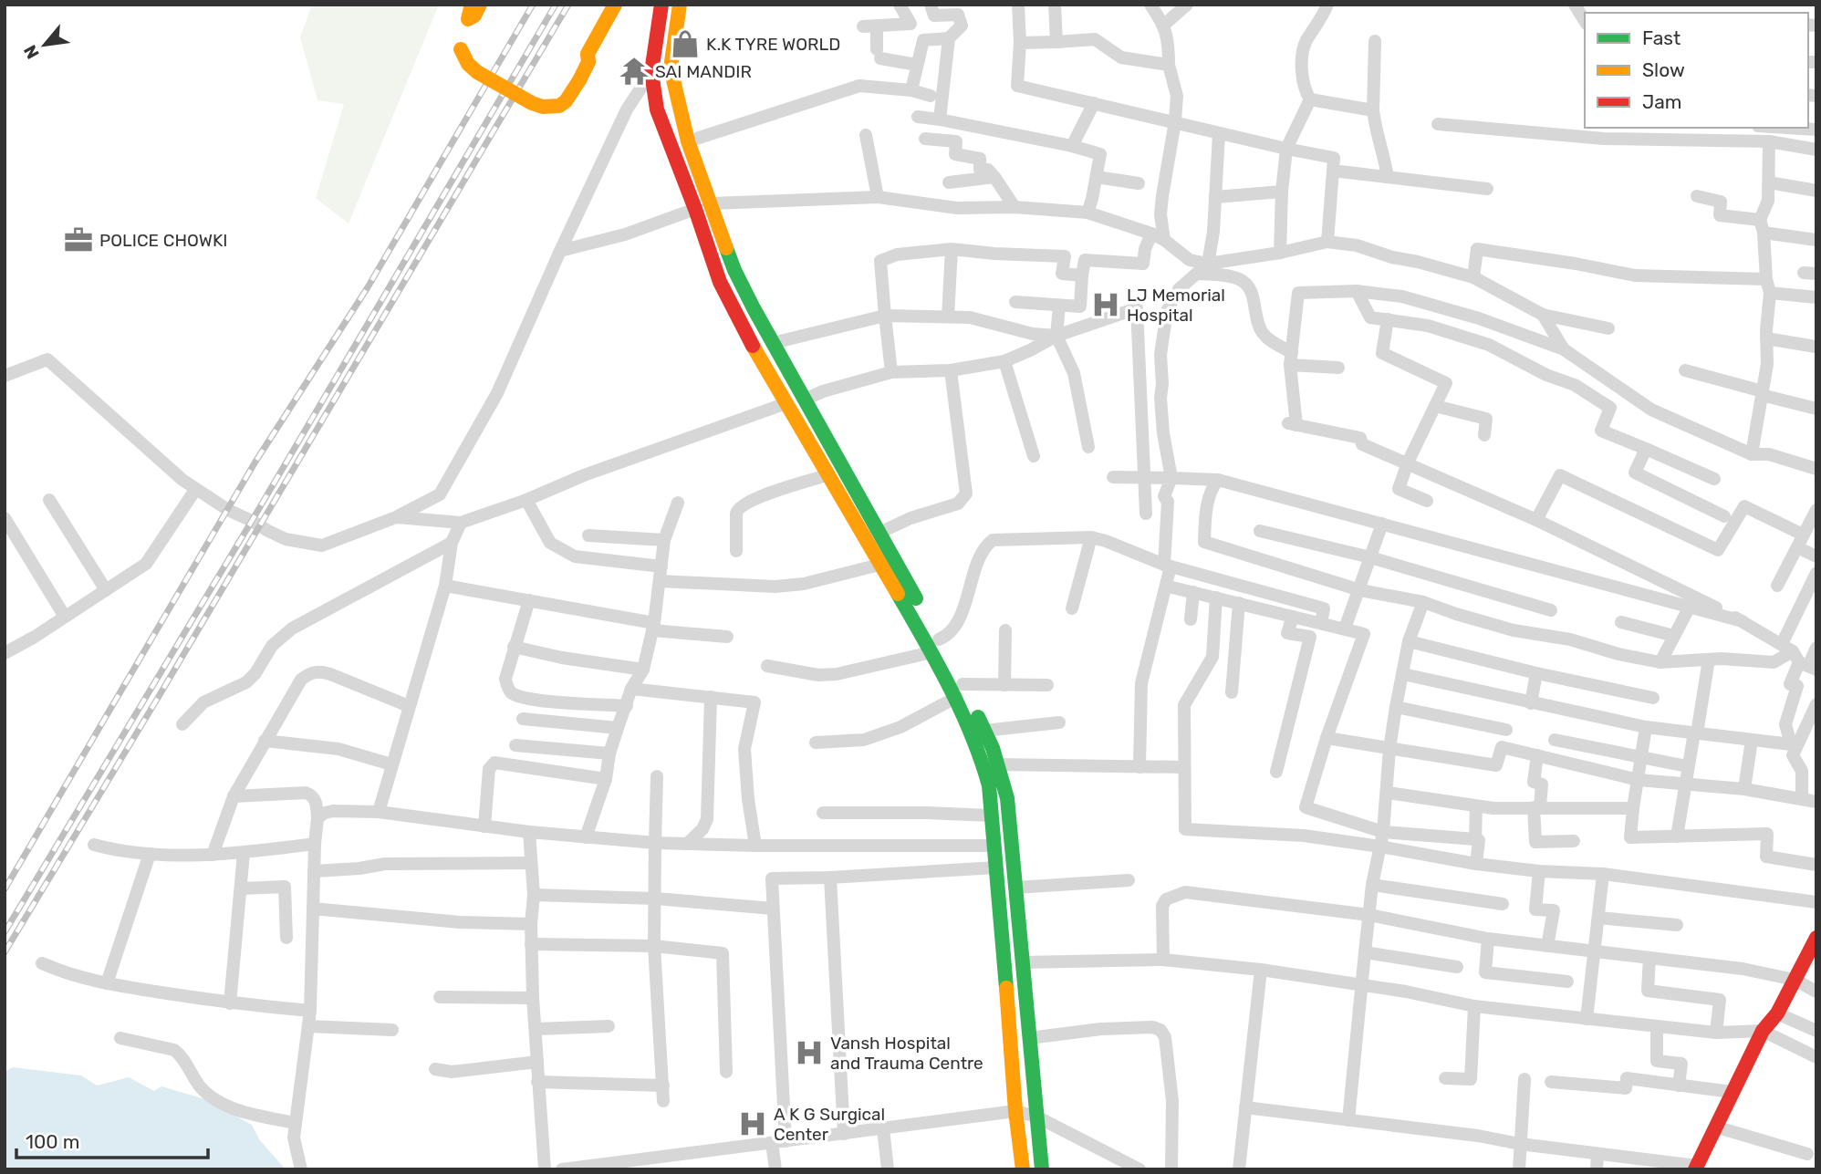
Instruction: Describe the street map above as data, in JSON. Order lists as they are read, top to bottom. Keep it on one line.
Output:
{"places":{"shop":["K.K TYRE WORLD"],"temple":["SAI MANDIR"],"office":["POLICE CHOWKI"],"hospital":["LJ Memorial Hospital","Vansh Hospital and Trauma Centre","A K G Surgical Center"]},"legend":["Fast","Slow","Jam"],"scale_bar":"100 m","north":"bottom left"}
